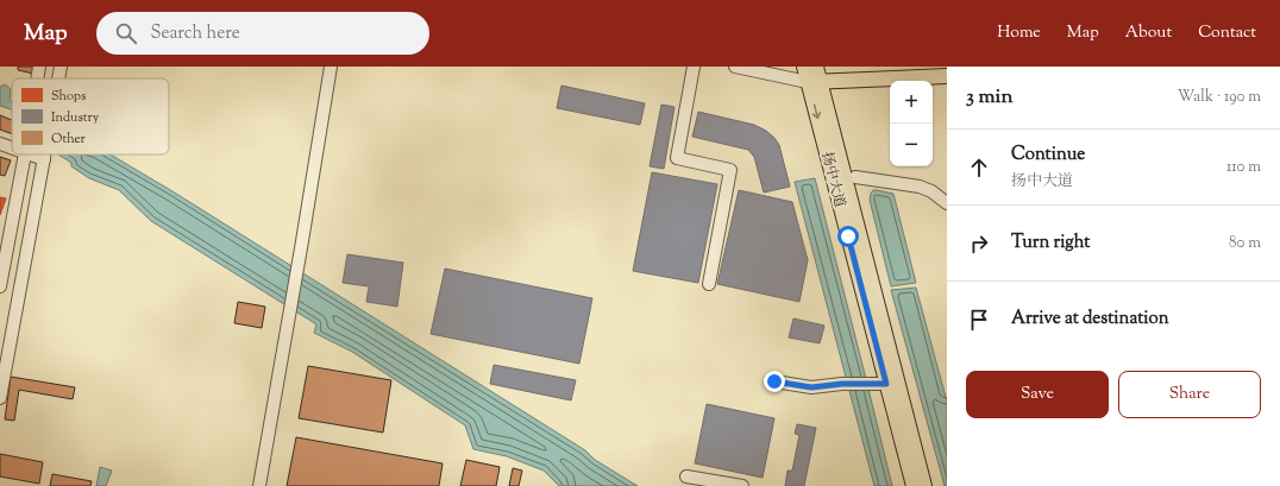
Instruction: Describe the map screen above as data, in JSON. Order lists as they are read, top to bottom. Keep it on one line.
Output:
{"streets":{"main road":["扬中大道"]},"legend":["Shops","Industry","Other"],"page":{"header":"Map","search":"Search here","nav":["Home","Map","About","Contact"],"heading":["3 min","Walk · 190 m"],"map_buttons":["+","−"],"list":[["Continue","扬中大道","110 m"],["Turn right","80 m"],"Arrive at destination"],"buttons":["Save","Share"]}}
